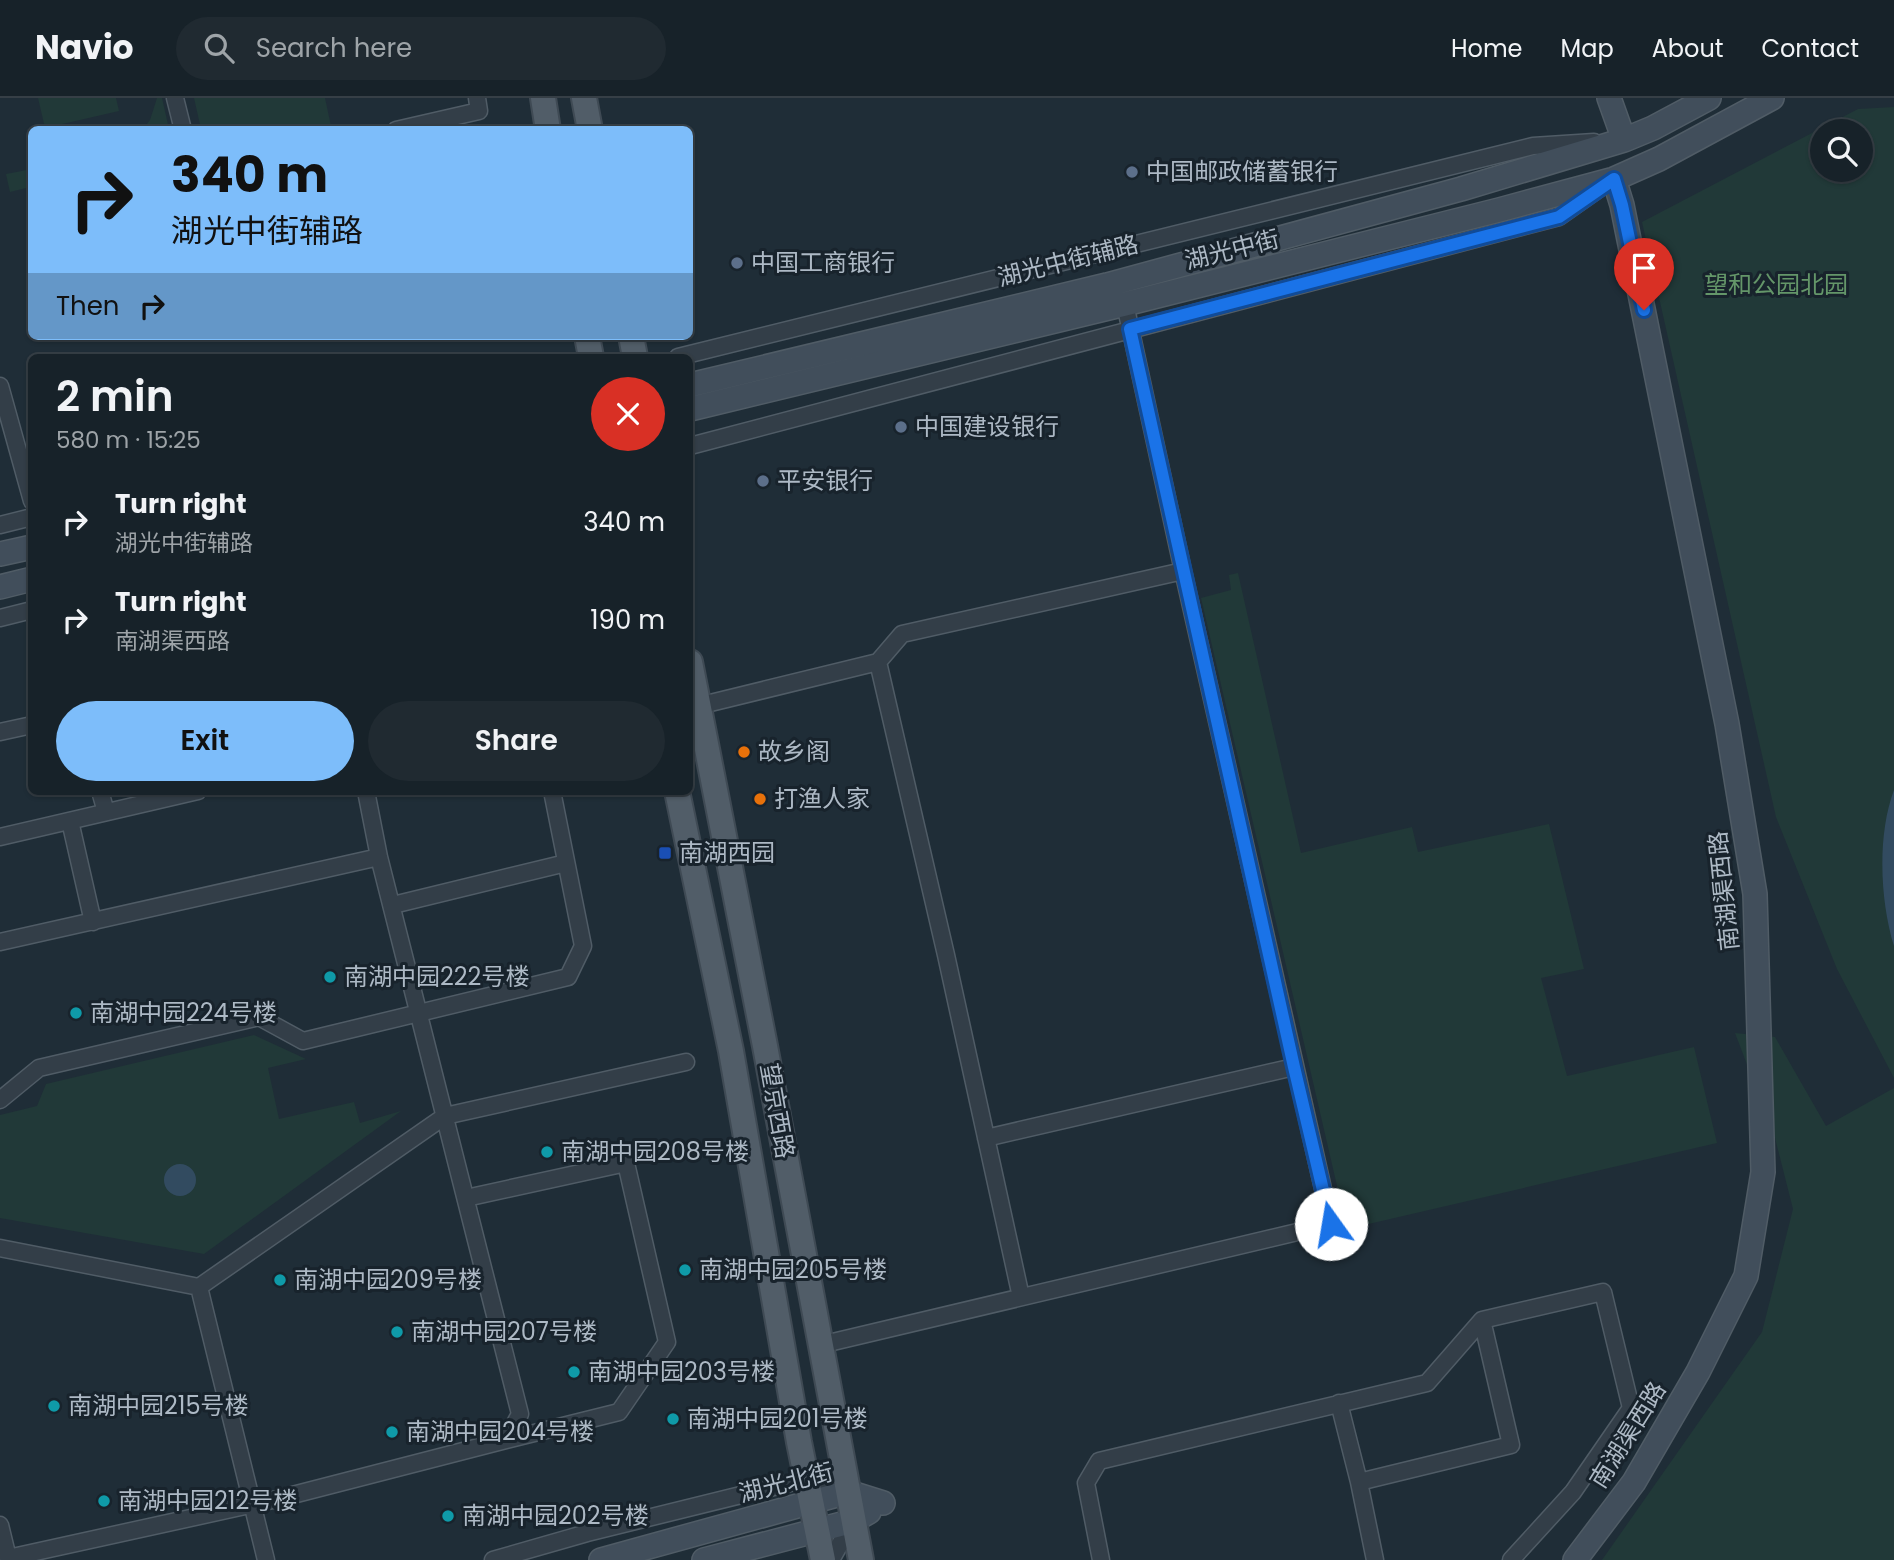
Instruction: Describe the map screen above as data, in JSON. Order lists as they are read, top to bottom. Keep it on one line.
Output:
{"streets":{"main road":["湖光中街","南湖渠西路","望京西路","湖光北街"],"street":["湖光中街辅路"]},"crossings":[["湖光中街","湖光中街辅路"],["湖光中街","南湖渠西路"],["望京西路","湖光北街"]],"parks":["望和公园北园"],"places":{"other":["中国邮政储蓄银行","中国工商银行","中国建设银行","平安银行","故乡阁","打渔人家","南湖中园222号楼","南湖中园224号楼","南湖中园208号楼","南湖中园205号楼","南湖中园209号楼","南湖中园207号楼","南湖中园203号楼","南湖中园215号楼","南湖中园201号楼","南湖中园204号楼","南湖中园212号楼","南湖中园202号楼"],"transit":["南湖西园"]},"page":{"header":"Navio","search":"Search here","nav":["Home","Map","About","Contact"],"turn":["340 m","湖光中街辅路"],"then":"Then","heading":["2 min","580 m · 15:25"],"list":[{"name":"Turn right","note":"湖光中街辅路","value":"340 m"},{"name":"Turn right","note":"南湖渠西路","value":"190 m"}],"buttons":["Exit","Share"]}}
